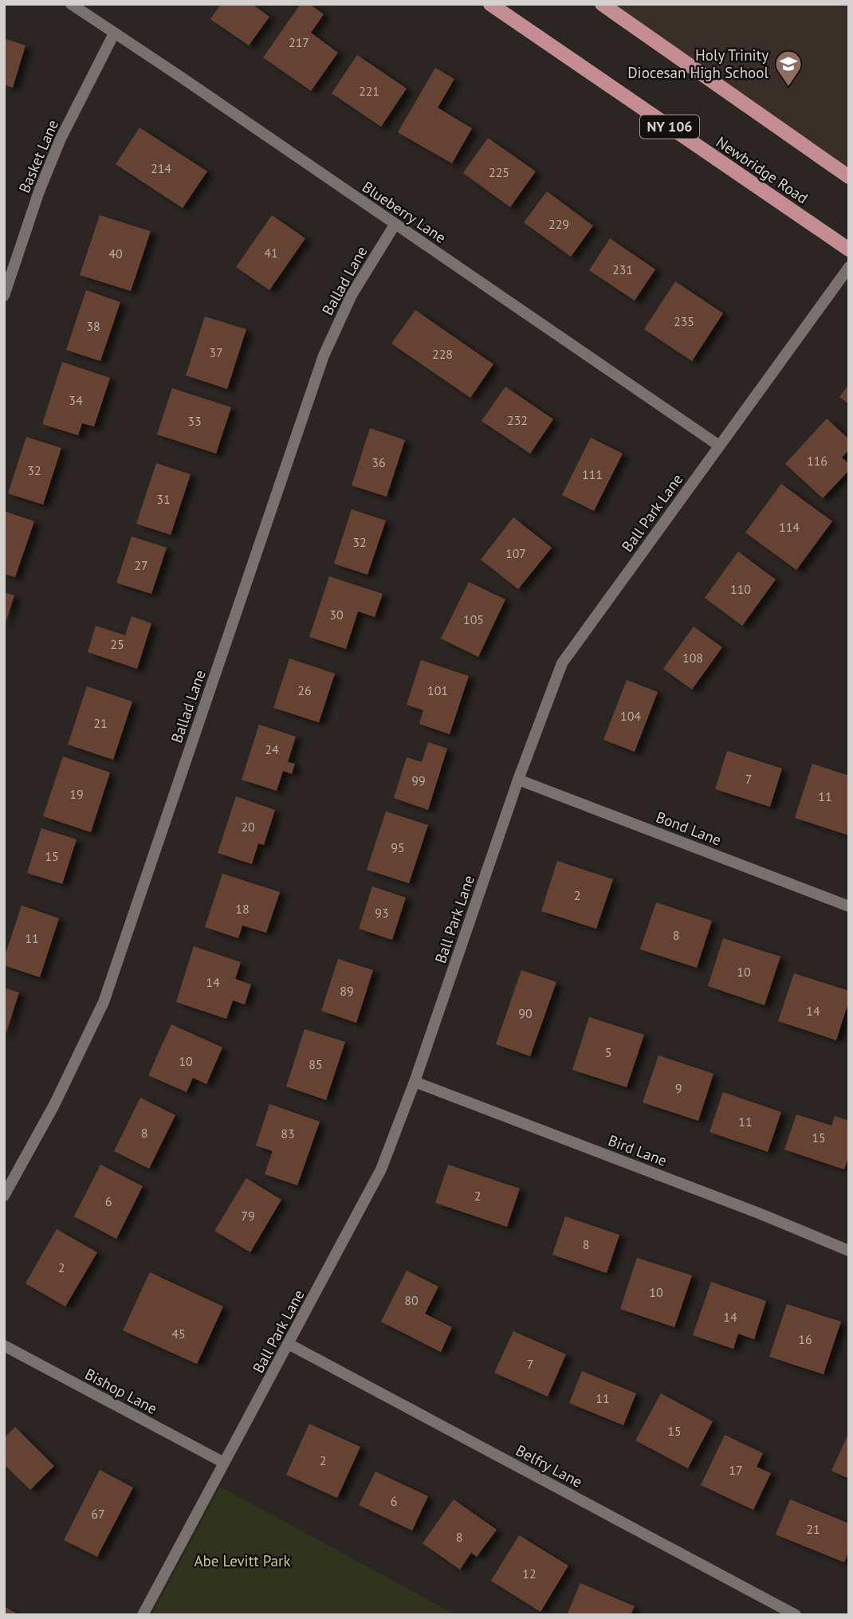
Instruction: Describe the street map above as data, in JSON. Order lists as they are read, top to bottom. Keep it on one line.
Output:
{"streets":{"main road":["NY 106","Newbridge Road"],"street":["Basket Lane","Blueberry Lane","Ballad Lane","Ball Park Lane","Bond Lane","Bird Lane","Bishop Lane","Belfry Lane"]},"crossings":[["Basket Lane","Blueberry Lane"],["Blueberry Lane","Ballad Lane"],["Blueberry Lane","Ball Park Lane"],["Ball Park Lane","Bond Lane"],["Ball Park Lane","Bird Lane"],["Ball Park Lane","Bishop Lane"],["Ball Park Lane","Belfry Lane"]],"parks":["Abe Levitt Park"],"places":{"school or university":["Holy Trinity Diocesan High School"]},"house_numbers":["217","221","214","225","229","41","40","231","235","38","37","228","34","232","33","116","36","32","111","31","114","32","107","27","110","30","105","25","108","26","101","104","21","24","7","99","19","11","20","95","15","2","18","93","8","11","10","14","89","14","90","5","10","85","9","11","8","83","15","2","6","79","8","2","10","80","14","45","16","7","11","15","2","17","6","67","21","8","12"]}
